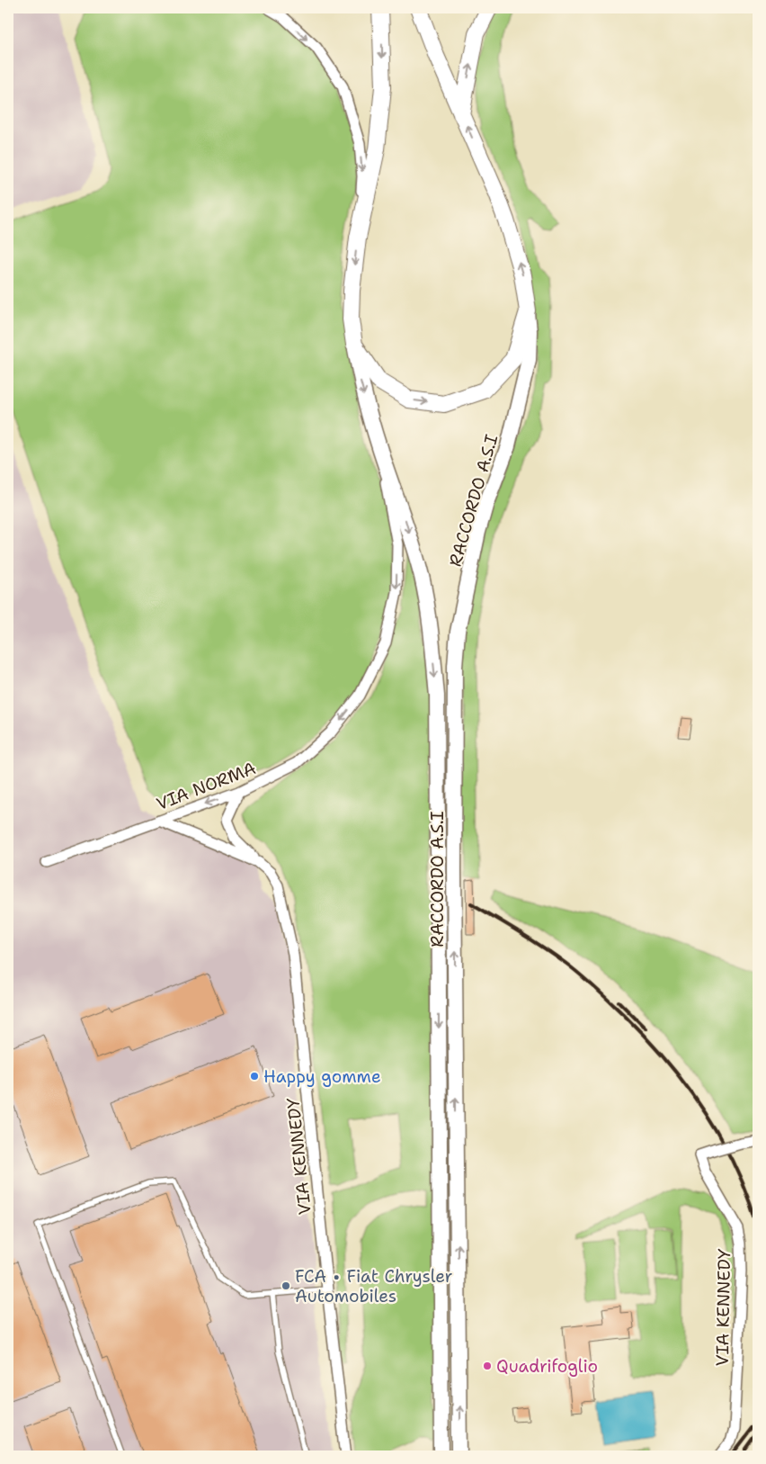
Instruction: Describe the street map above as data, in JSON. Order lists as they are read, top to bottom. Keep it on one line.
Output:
{"streets":{"street":["RACCORDO A.S.I","VIA NORMA","VIA KENNEDY"]},"crossings":[["RACCORDO A.S.I","VIA NORMA"],["VIA NORMA","VIA KENNEDY"]],"one_way":["VIA NORMA"],"places":["Happy gomme","FCA • Fiat Chrysler Automobiles","Quadrifoglio"]}
